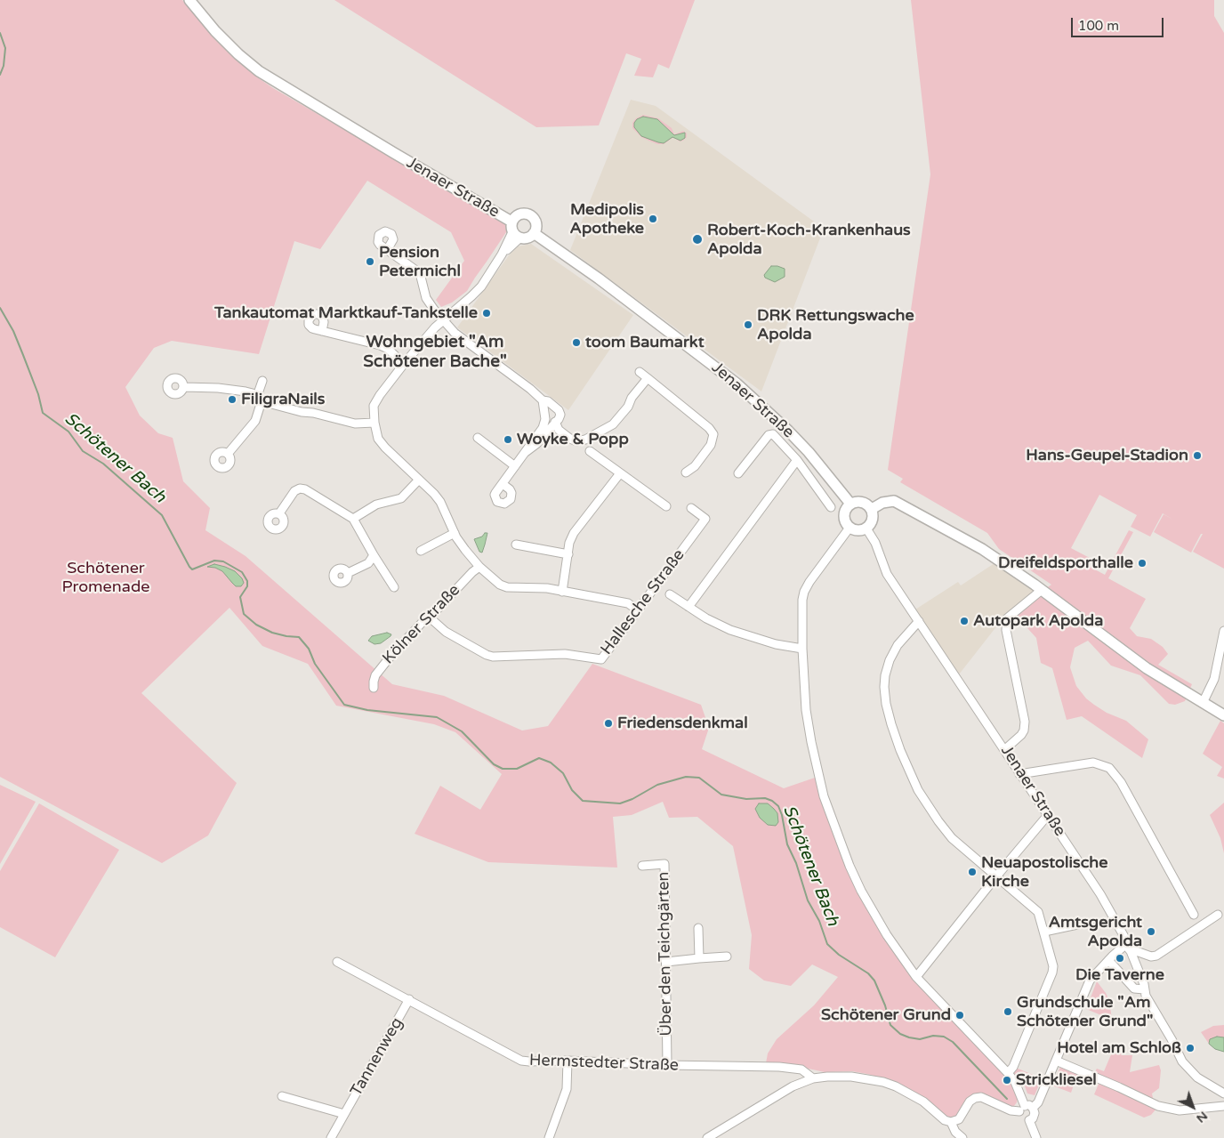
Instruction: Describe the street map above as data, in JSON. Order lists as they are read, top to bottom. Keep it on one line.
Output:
{"streets":{"main road":["Jenaer Straße"],"street":["Hallesche Straße","Kölner Straße","Über den Teichgärten","Tannenweg","Hermstedter Straße"]},"crossings":[["Hallesche Straße","Kölner Straße"],["Über den Teichgärten","Hermstedter Straße"],["Tannenweg","Hermstedter Straße"]],"districts":["Wohngebiet \"Am Schötener Bache\""],"water":["Schötener Bach"],"parks":["Schötener Promenade"],"places":["Medipolis Apotheke","Robert-Koch-Krankenhaus Apolda","Pension Petermichl","Tankautomat Marktkauf-Tankstelle","DRK Rettungswache Apolda","toom Baumarkt","FiligraNails","Woyke & Popp","Hans-Geupel-Stadion","Dreifeldsporthalle","Autopark Apolda","Friedensdenkmal","Neuapostolische Kirche","Amtsgericht Apolda","Die Taverne","Grundschule \"Am Schötener Grund\"","Schötener Grund","Hotel am Schloß","Strickliesel"],"scale_bar":"100 m","north":"bottom right"}
